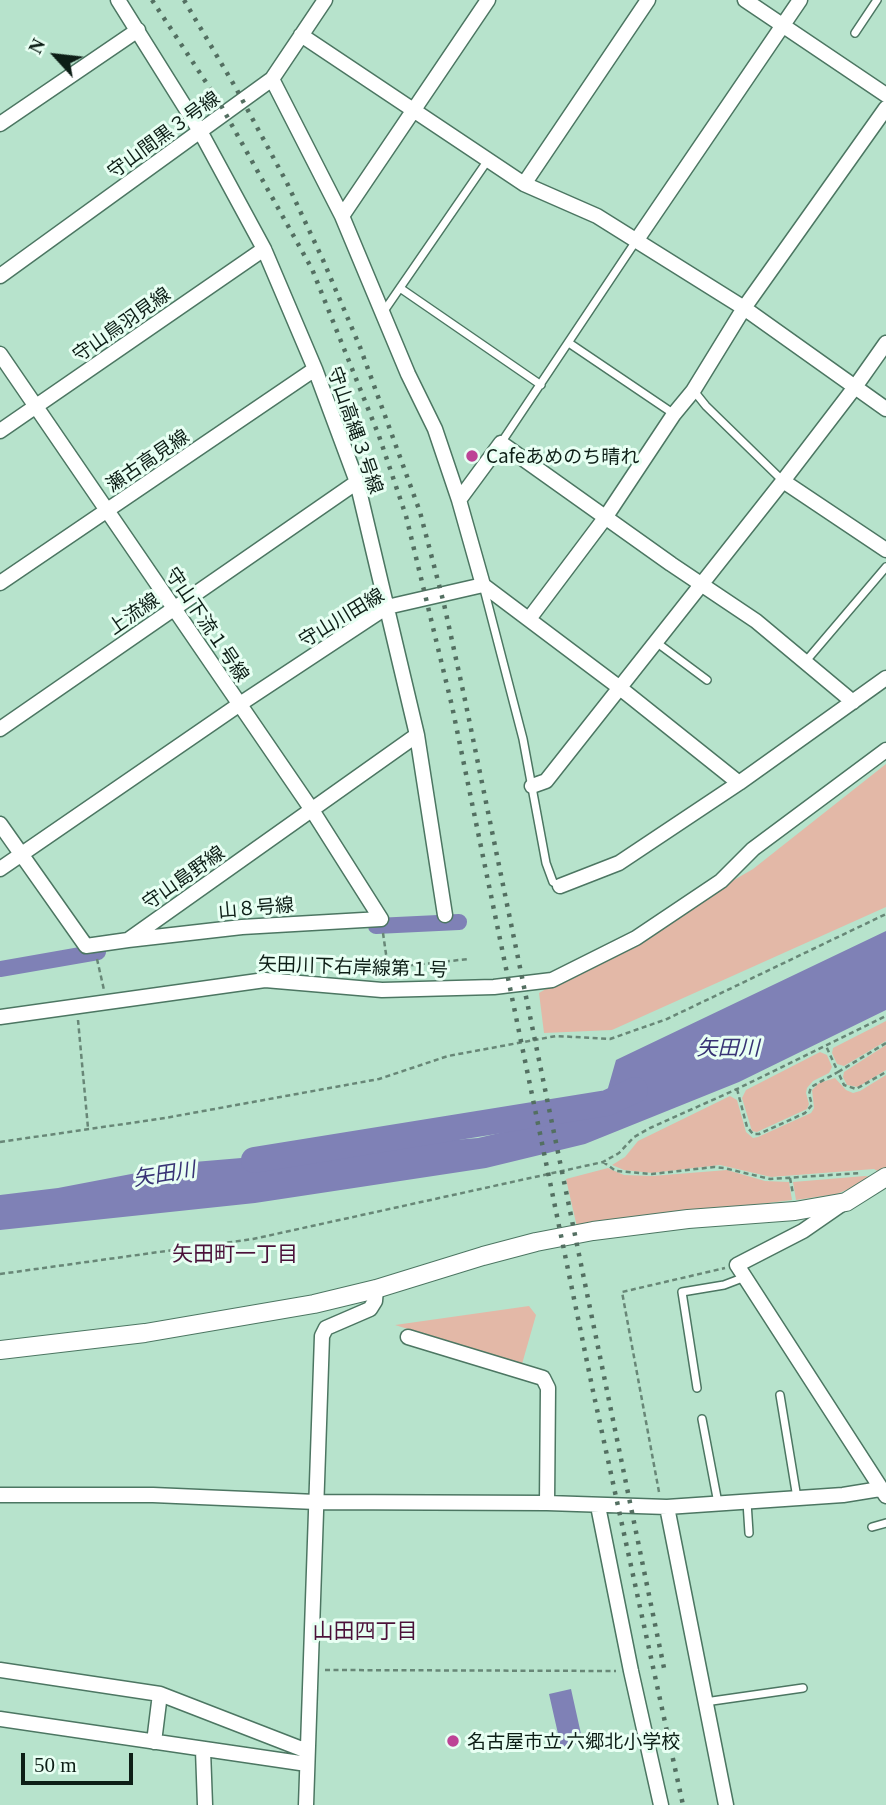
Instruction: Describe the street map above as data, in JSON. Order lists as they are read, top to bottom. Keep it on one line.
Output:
{"streets":{"street":["守山間黒３号線","守山鳥羽見線","守山高縄３号線","瀬古高見線","上流線","守山川田線","守山下流１号線","守山島野線","山８号線","矢田川下右岸線第１号"]},"crossings":[["守山間黒３号線","守山高縄３号線"],["守山鳥羽見線","守山高縄３号線"],["守山鳥羽見線","守山下流１号線"],["守山高縄３号線","瀬古高見線"],["守山高縄３号線","上流線"],["守山高縄３号線","守山川田線"],["守山高縄３号線","守山島野線"],["瀬古高見線","守山下流１号線"],["上流線","守山下流１号線"],["守山川田線","守山下流１号線"],["守山川田線","守山島野線"],["守山下流１号線","守山島野線"],["守山下流１号線","山８号線"],["守山島野線","山８号線"]],"districts":["矢田町一丁目","山田四丁目"],"water":["矢田川"],"places":["Cafeあめのち晴れ","名古屋市立 六郷北小学校"],"scale_bar":"50 m","north":"top left"}
